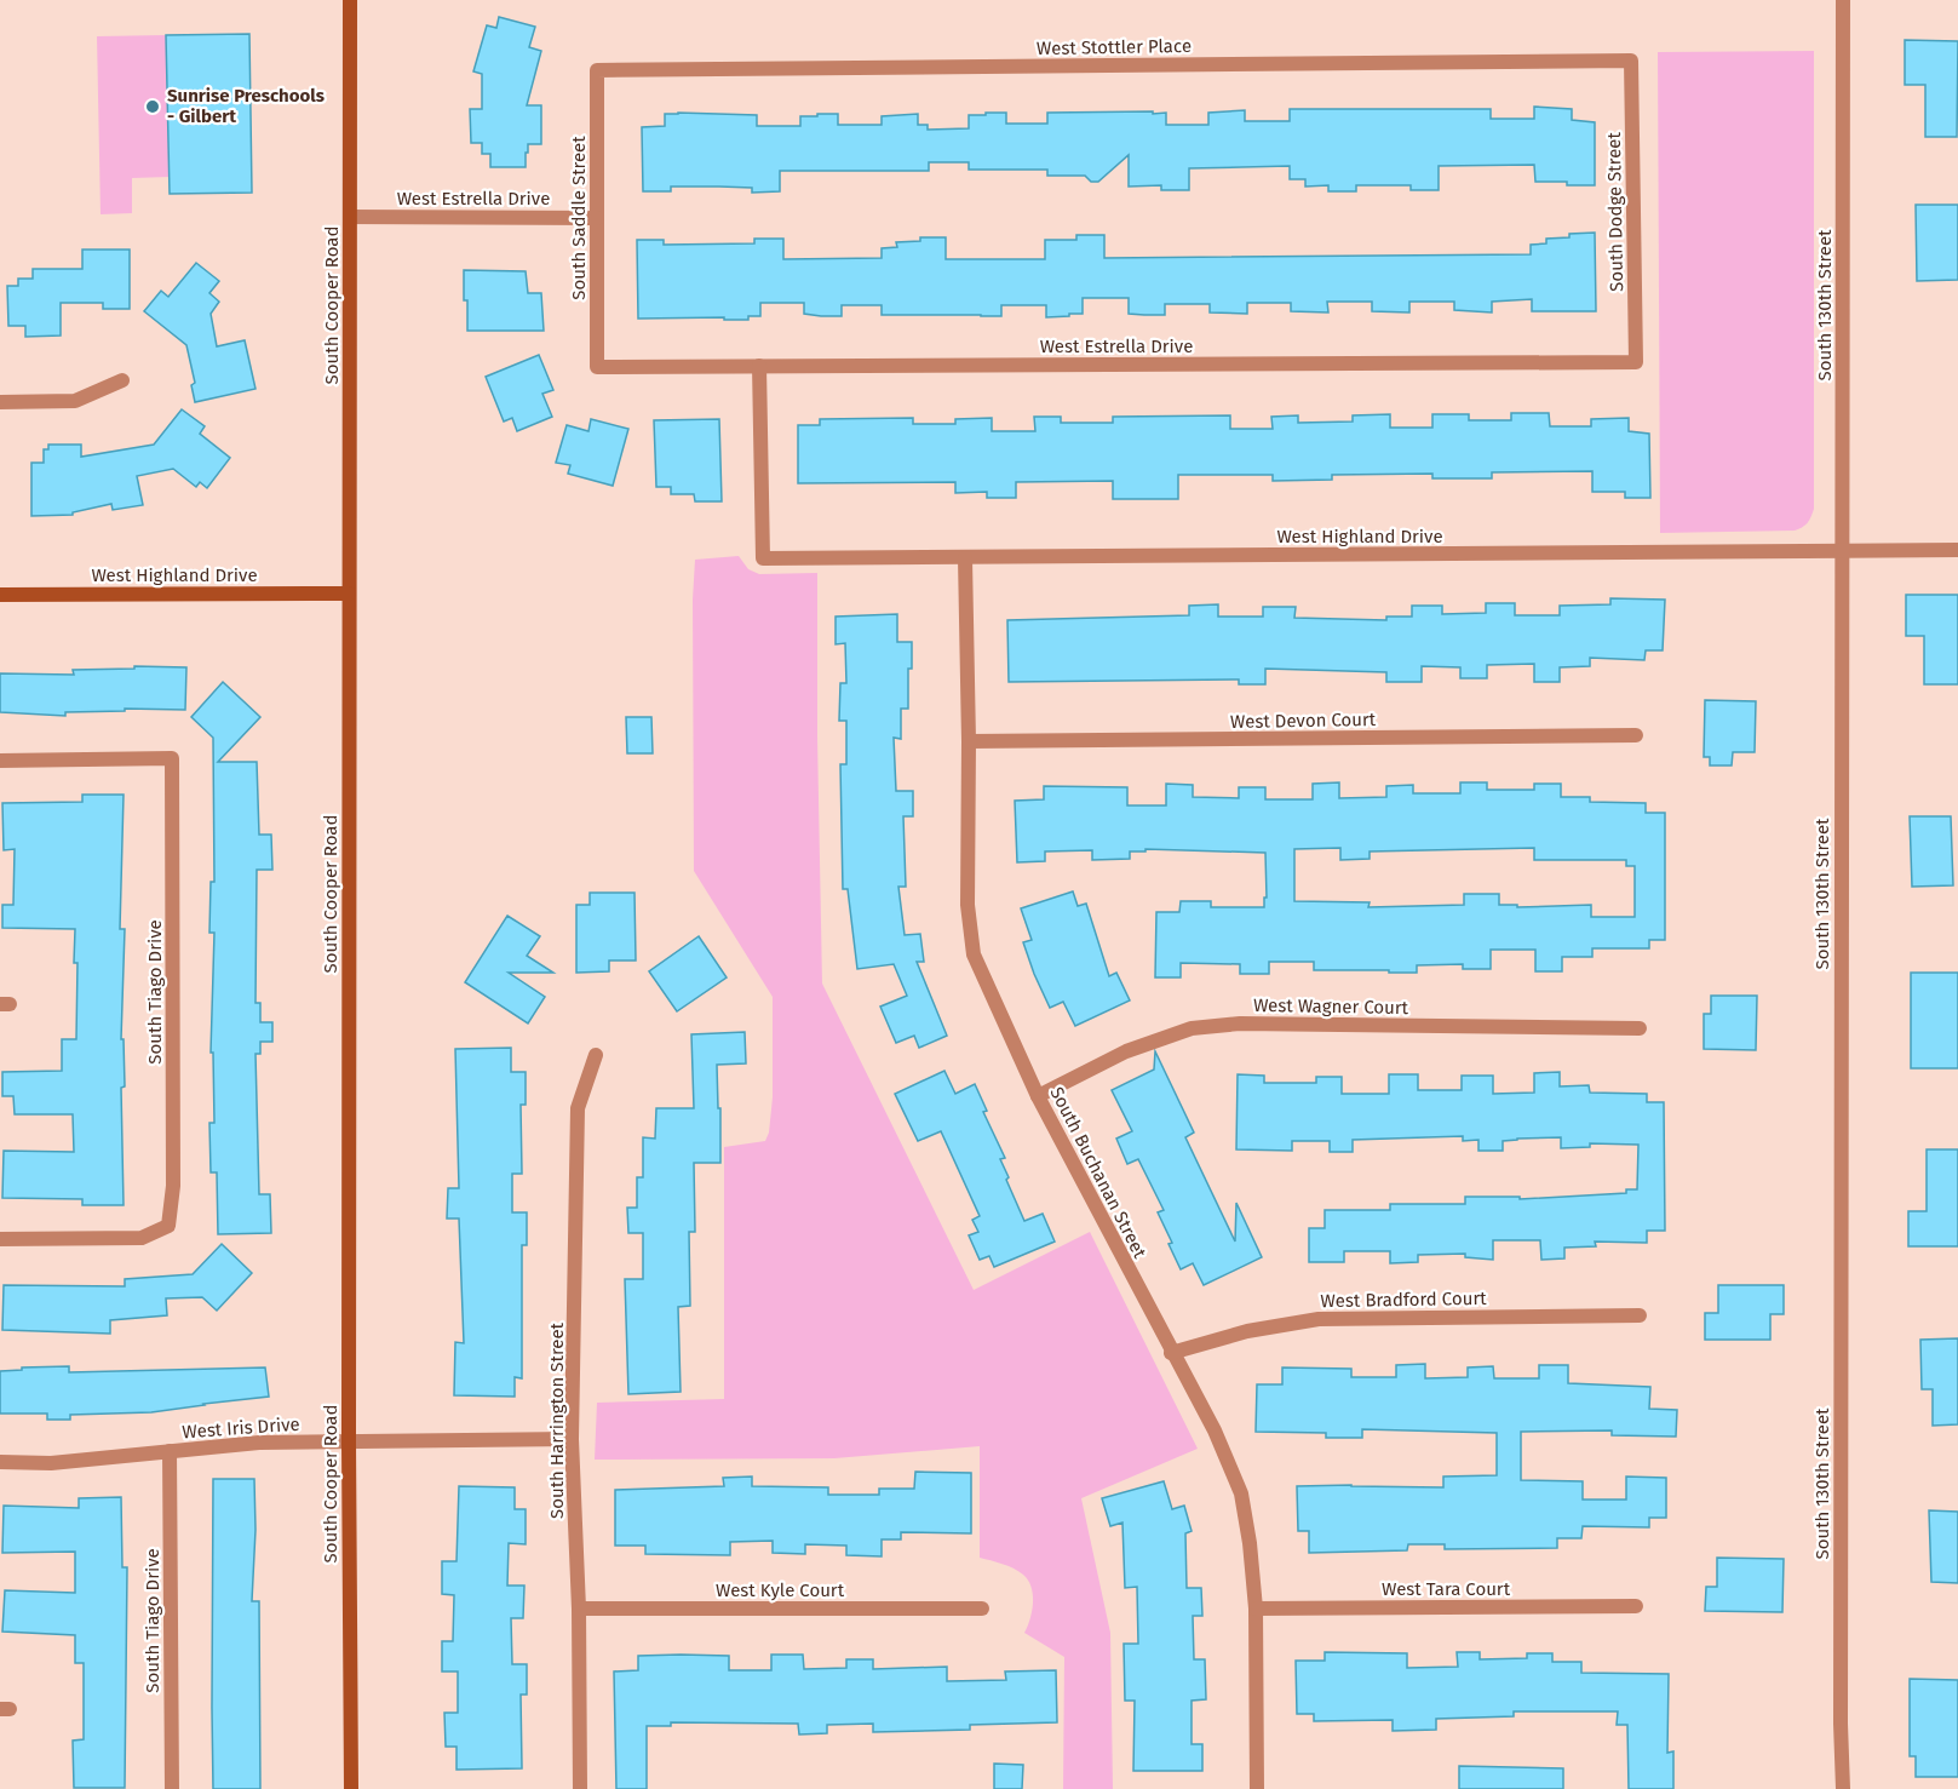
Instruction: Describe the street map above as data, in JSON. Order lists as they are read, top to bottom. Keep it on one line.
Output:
{"streets":{"main road":["South Cooper Road","West Highland Drive"],"street":["West Stottler Place","West Estrella Drive","South Dodge Street","South Saddle Street","South 130th Street","West Devon Court","South Tiago Drive","West Wagner Court","South Buchanan Street","West Bradford Court","South Harrington Street","West Iris Drive","West Tara Court","West Kyle Court"]},"crossings":[["West Stottler Place","South Dodge Street"],["West Stottler Place","South Saddle Street"],["West Estrella Drive","South Dodge Street"],["West Estrella Drive","South Saddle Street"],["West Estrella Drive","South Cooper Road"],["West Estrella Drive","West Highland Drive"],["South Cooper Road","West Highland Drive"],["South Cooper Road","West Iris Drive"],["South 130th Street","West Highland Drive"],["West Highland Drive","South Buchanan Street"],["West Devon Court","South Buchanan Street"],["South Tiago Drive","West Iris Drive"],["West Wagner Court","South Buchanan Street"],["South Buchanan Street","West Bradford Court"],["South Buchanan Street","West Tara Court"],["South Harrington Street","West Iris Drive"],["South Harrington Street","West Kyle Court"]],"places":["Sunrise Preschools - Gilbert"]}
